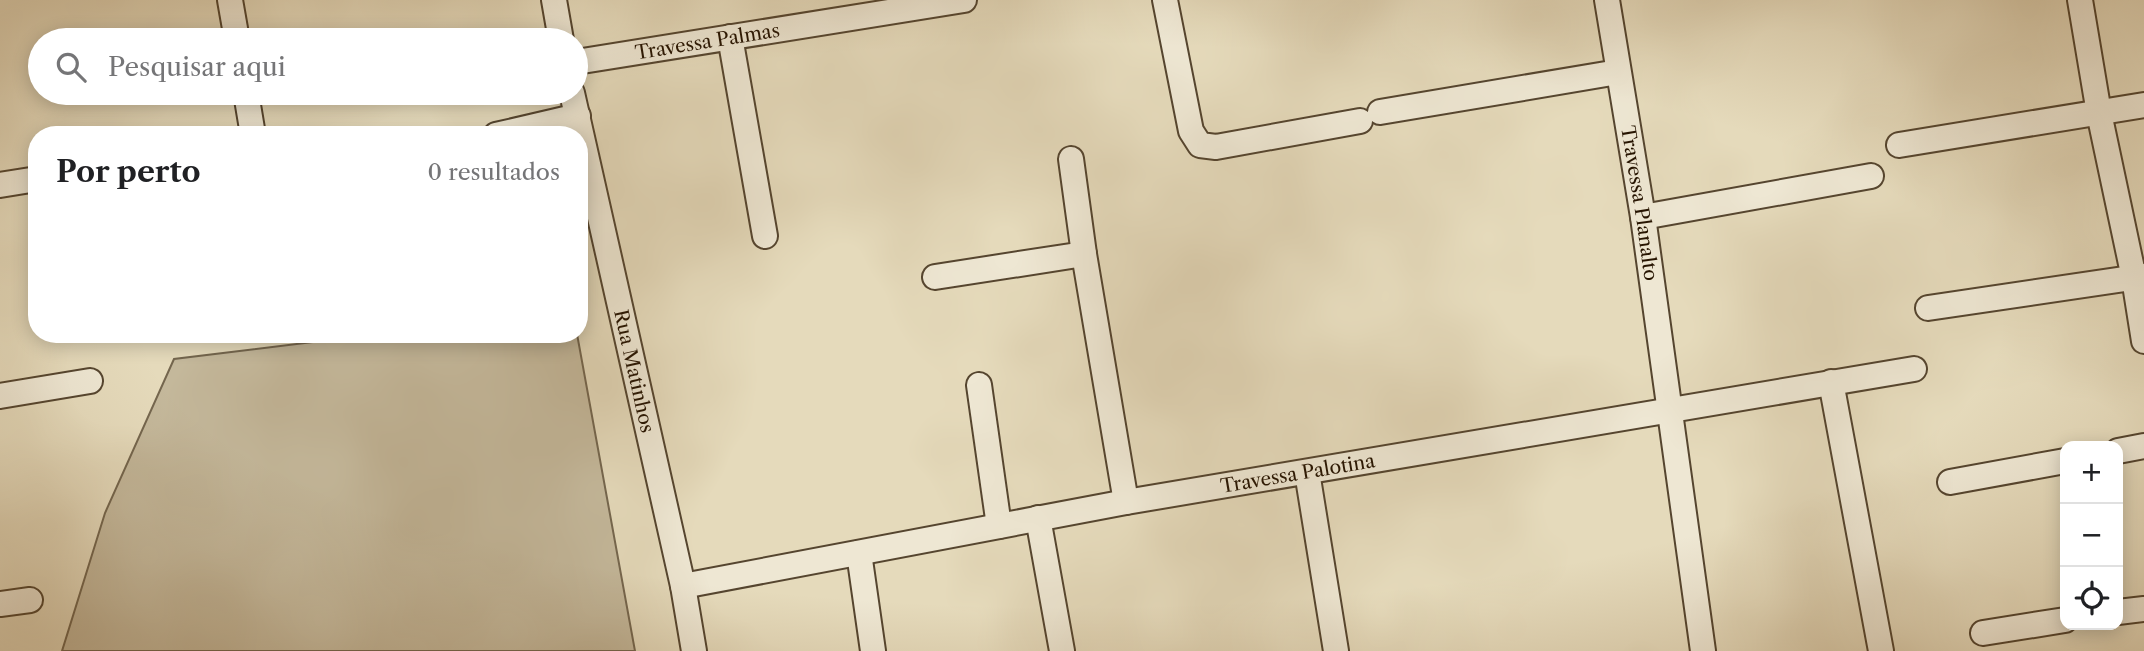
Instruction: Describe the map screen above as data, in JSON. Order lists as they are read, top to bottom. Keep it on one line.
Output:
{"streets":{"street":["Travessa Palmas","Travessa Planalto","Rua Matinhos","Travessa Palotina"]},"crossings":[["Travessa Planalto","Travessa Palotina"],["Rua Matinhos","Travessa Palotina"]],"page":{"search":"Pesquisar aqui","heading":["Por perto","0 resultados"],"map_buttons":["+","−"]}}
